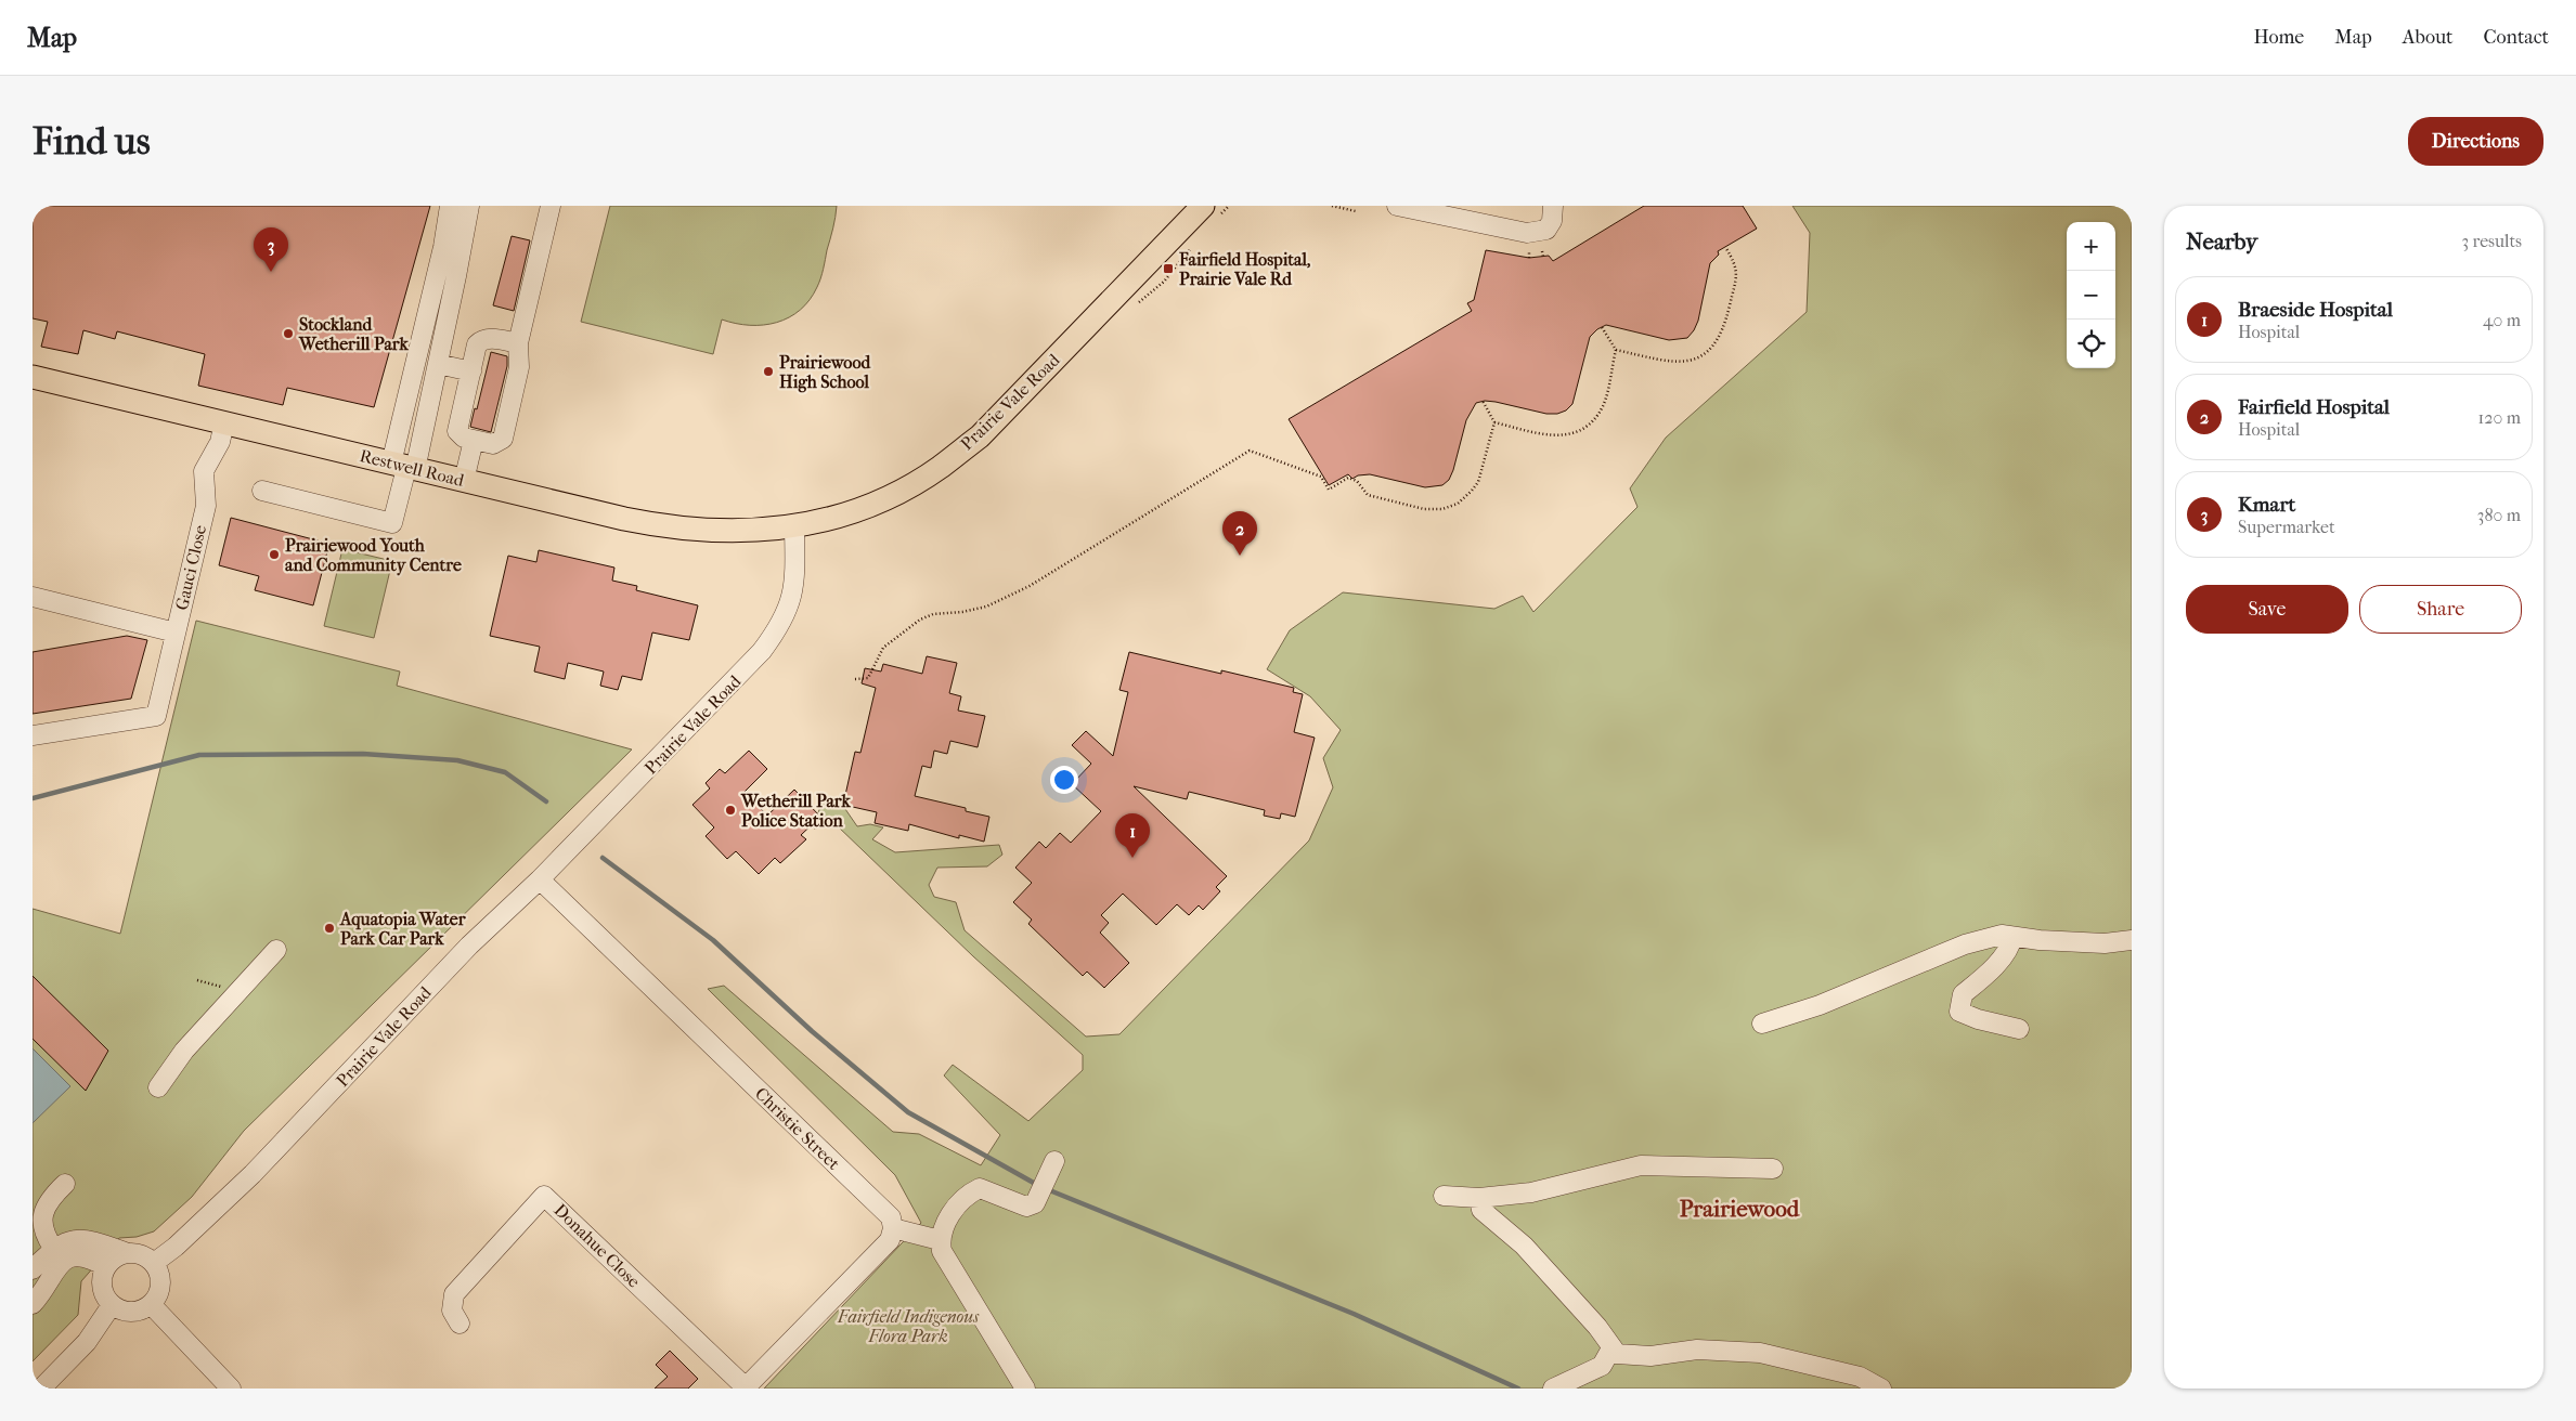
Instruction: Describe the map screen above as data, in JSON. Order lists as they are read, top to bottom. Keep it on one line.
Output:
{"streets":{"main road":["Prairie Vale Road","Restwell Road"],"street":["Gauci Close","Christie Street","Donahue Close"]},"crossings":[["Prairie Vale Road","Restwell Road"],["Prairie Vale Road","Christie Street"],["Restwell Road","Gauci Close"]],"districts":["Prairiewood"],"parks":["Fairfield Indigenous Flora Park"],"places":{"transit":["Fairfield Hospital, Prairie Vale Rd"],"other":["Stockland Wetherill Park","Prairiewood High School","Prairiewood Youth and Community Centre","Wetherill Park Police Station","Aquatopia Water Park Car Park"]},"page":{"header":"Map","nav":["Home","Map","About","Contact"],"buttons":["Directions",["Save","Share"]],"title":"Find us","heading":["Nearby","3 results"],"map_buttons":["+","−"],"pins":["3","2","1"],"list":[{"mark":"1","name":"Braeside Hospital","note":"Hospital","value":"40 m"},{"mark":"2","name":"Fairfield Hospital","note":"Hospital","value":"120 m"},{"mark":"3","name":"Kmart","note":"Supermarket","value":"380 m"}]}}
